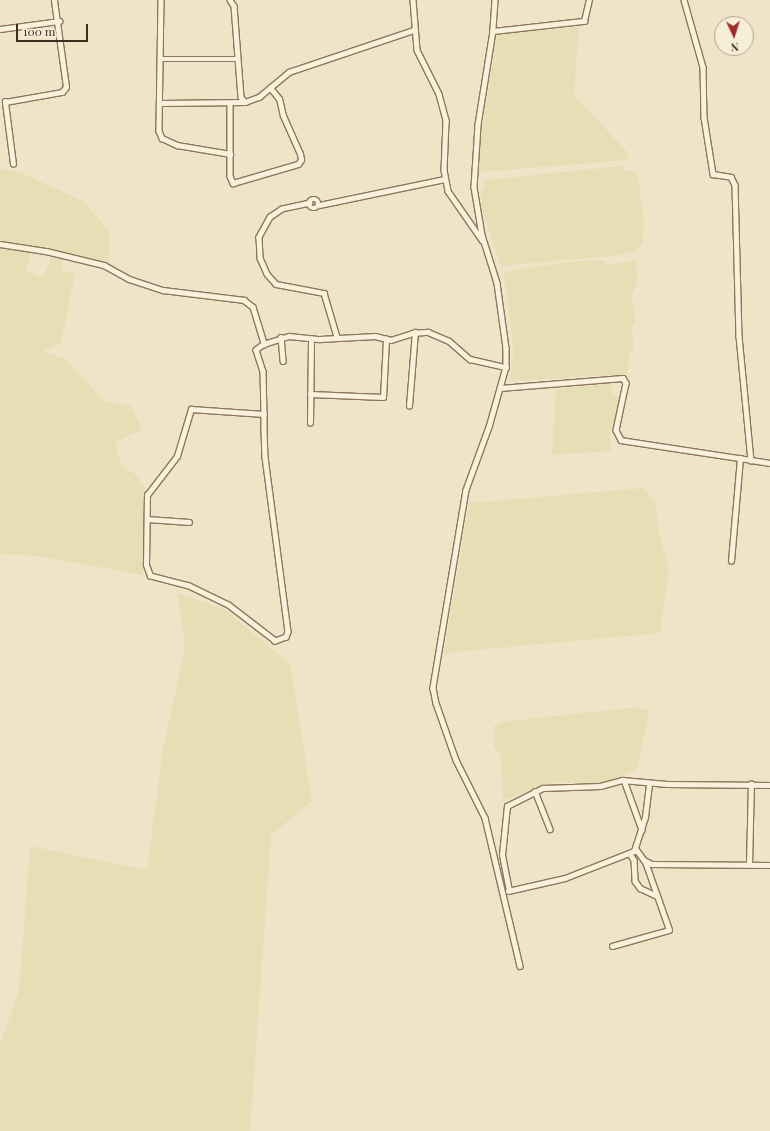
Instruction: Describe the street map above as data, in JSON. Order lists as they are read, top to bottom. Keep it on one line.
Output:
{"scale_bar":"100 m","north":"bottom"}
